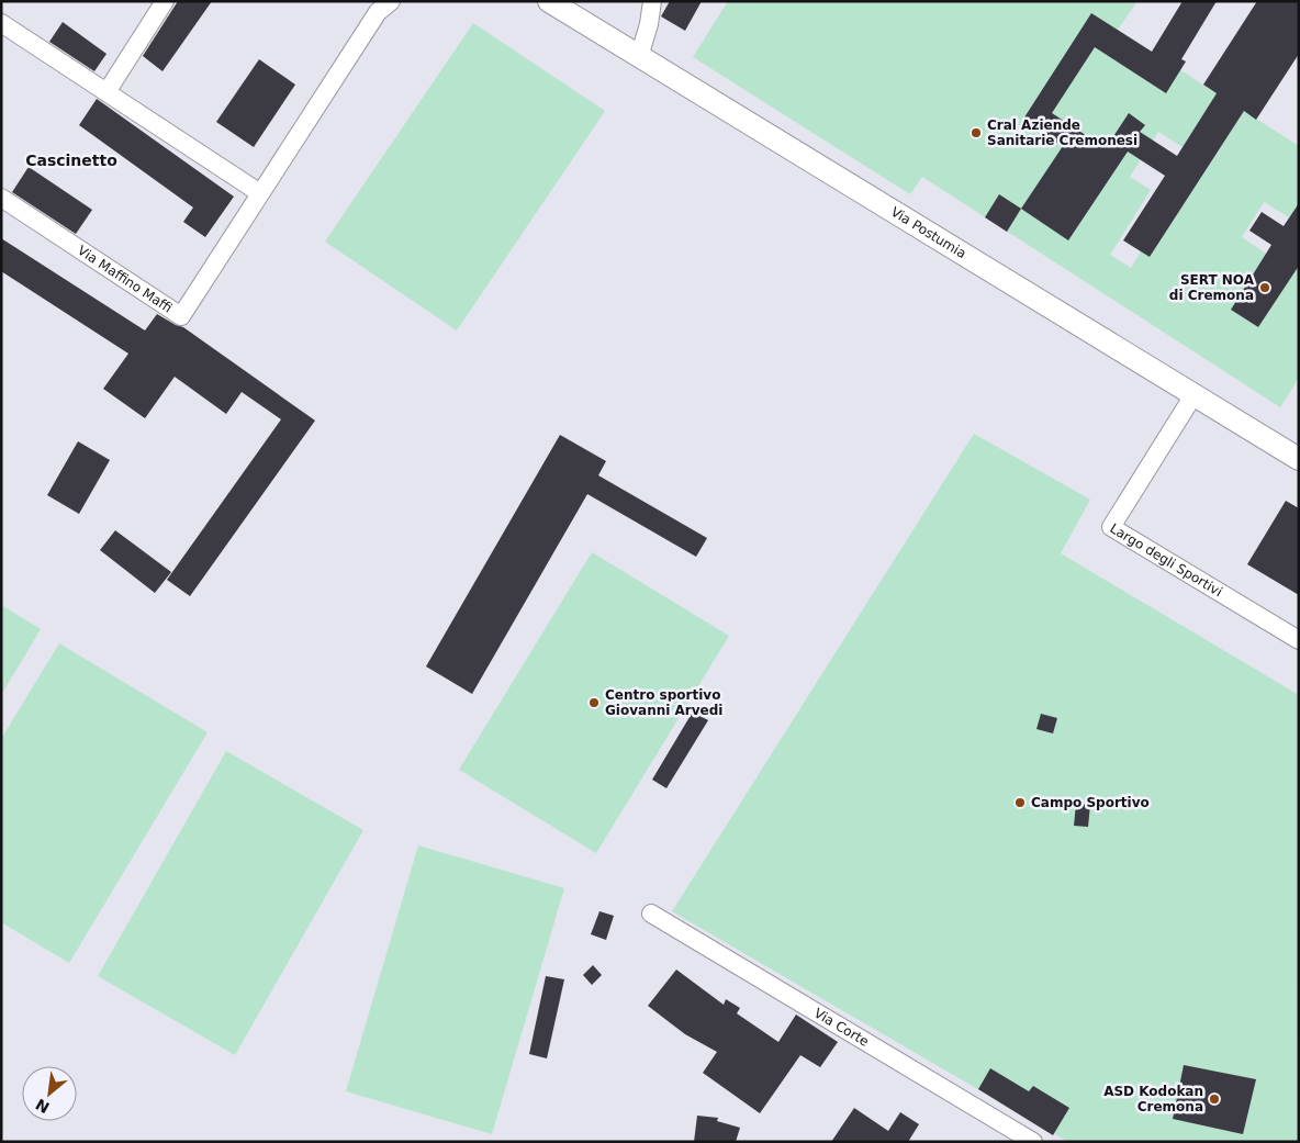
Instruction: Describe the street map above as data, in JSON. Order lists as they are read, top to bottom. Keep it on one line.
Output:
{"streets":{"street":["Via Postumia","Via Maffino Maffi","Largo degli Sportivi","Via Corte"]},"crossings":[["Via Postumia","Largo degli Sportivi"]],"districts":["Cascinetto"],"places":["Cral Aziende Sanitarie Cremonesi","SERT NOA di Cremona","Centro sportivo Giovanni Arvedi","Campo Sportivo","ASD Kodokan Cremona"],"north":"bottom left"}
